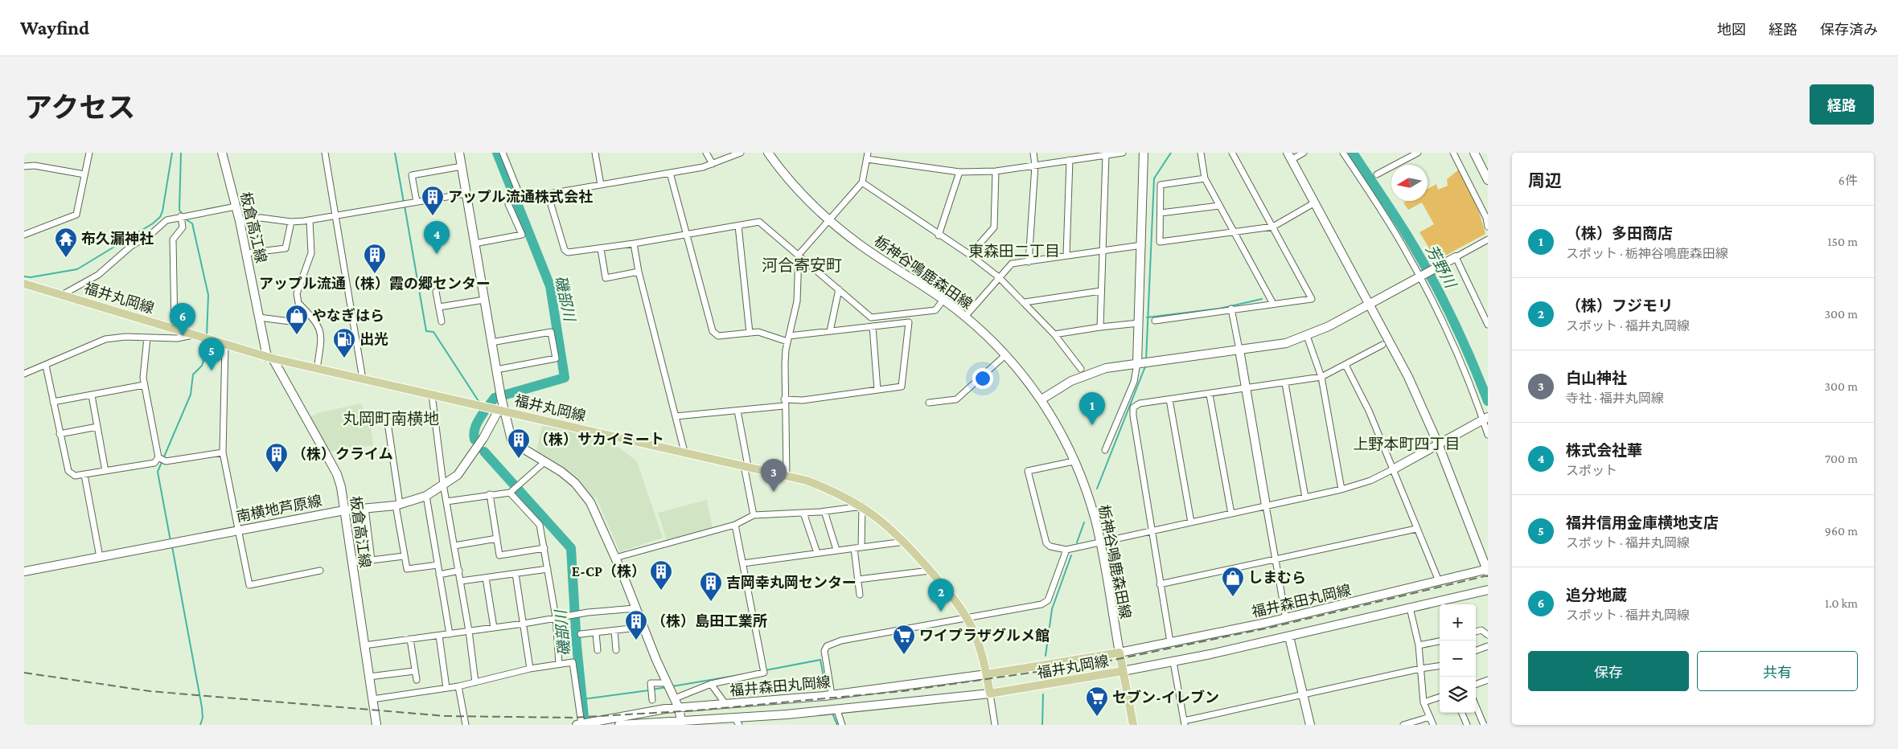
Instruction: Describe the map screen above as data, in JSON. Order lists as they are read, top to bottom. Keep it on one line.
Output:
{"streets":{"main road":["板倉高江線","栃神谷鳴鹿森田線","福井丸岡線","南横地芦原線","福井森田丸岡線"]},"crossings":[["板倉高江線","福井丸岡線"],["板倉高江線","南横地芦原線"],["栃神谷鳴鹿森田線","福井丸岡線"],["栃神谷鳴鹿森田線","福井森田丸岡線"],["福井丸岡線","南横地芦原線"],["福井丸岡線","福井森田丸岡線"]],"districts":["東森田二丁目","河合寄安町","丸岡町南横地","上野本町四丁目"],"water":["芳野川","磯部川"],"places":{"building":["アップル流通株式会社","アップル流通（株）霞の郷センター","（株）サカイミート","（株）クライム","E-CP（株）","吉岡幸丸岡センター","（株）島田工業所"],"temple":["布久漏神社"],"shop":["やなぎはら","しまむら"],"fuel station":["出光"],"supermarket":["ワイプラザグルメ館","セブン-イレブン"]},"north":"left","page":{"header":"Wayfind","nav":["地図","経路","保存済み"],"title":"アクセス","buttons":["経路",["保存","共有"]],"heading":["周辺","6件"],"list":[{"mark":"1","name":"（株）多田商店","note":"スポット · 栃神谷鳴鹿森田線","value":"150 m"},{"mark":"2","name":"（株）フジモリ","note":"スポット · 福井丸岡線","value":"300 m"},{"mark":"3","name":"白山神社","note":"寺社 · 福井丸岡線","value":"300 m"},{"mark":"4","name":"株式会社華","note":"スポット","value":"700 m"},{"mark":"5","name":"福井信用金庫横地支店","note":"スポット · 福井丸岡線","value":"960 m"},{"mark":"6","name":"追分地蔵","note":"スポット · 福井丸岡線","value":"1.0 km"}],"pins":["4","6","5","1","3","2"],"map_buttons":["+","−"]}}
